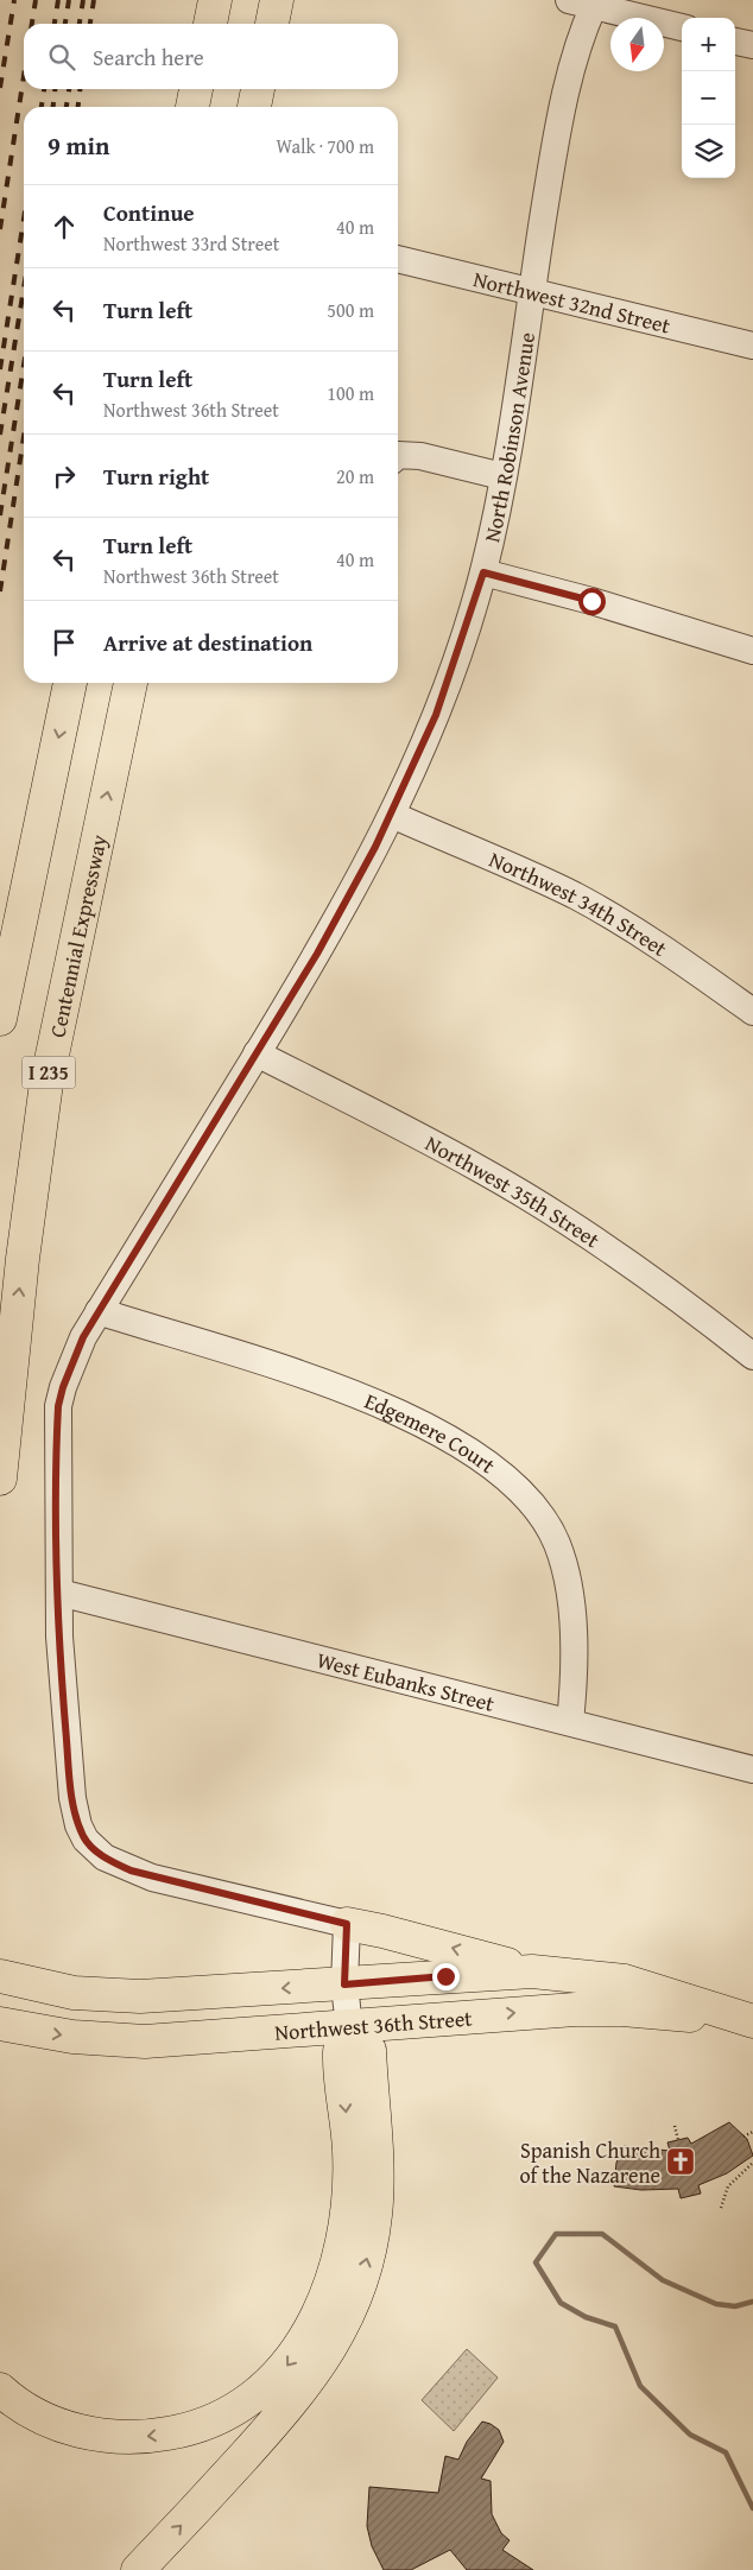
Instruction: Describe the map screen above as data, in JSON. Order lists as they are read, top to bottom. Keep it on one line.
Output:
{"streets":{"main road":["Centennial Expressway","I 235","Northwest 36th Street"],"street":["Northwest 32nd Street","North Robinson Avenue","Northwest 34th Street","Northwest 35th Street","Edgemere Court","West Eubanks Street"]},"crossings":[["Northwest 32nd Street","North Robinson Avenue"],["North Robinson Avenue","Northwest 34th Street"],["North Robinson Avenue","Northwest 35th Street"],["North Robinson Avenue","Edgemere Court"],["North Robinson Avenue","West Eubanks Street"],["Edgemere Court","West Eubanks Street"]],"places":{"church":["Spanish Church of the Nazarene"]},"north":"bottom","page":{"map_buttons":["+","−"],"search":"Search here","heading":["9 min","Walk · 700 m"],"list":[["Continue","Northwest 33rd Street","40 m"],["Turn left","500 m"],["Turn left","Northwest 36th Street","100 m"],["Turn right","20 m"],["Turn left","Northwest 36th Street","40 m"],"Arrive at destination"]}}
